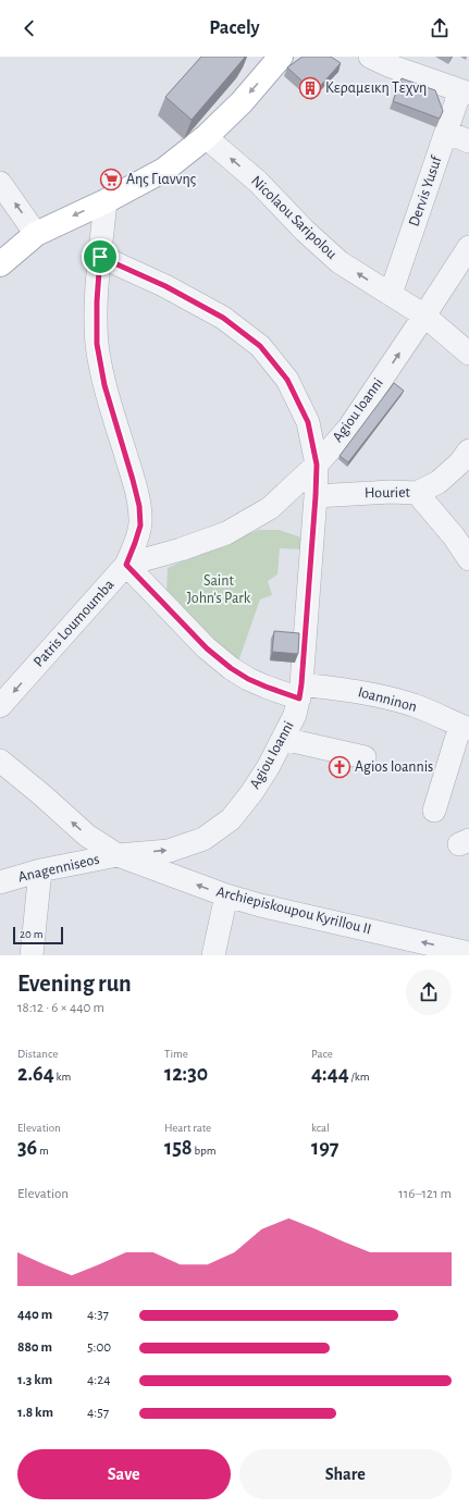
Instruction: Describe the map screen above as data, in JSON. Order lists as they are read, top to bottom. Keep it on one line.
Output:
{"streets":{"street":["Dervis Yusuf","Nicolaou Saripolou","Agiou Ioanni","Houriet","Patris Loumoumba","Ioanninon","Anagenniseos","Archiepiskoupou Kyrillou II"]},"crossings":[["Dervis Yusuf","Nicolaou Saripolou"],["Nicolaou Saripolou","Agiou Ioanni"],["Agiou Ioanni","Houriet"],["Agiou Ioanni","Ioanninon"],["Agiou Ioanni","Anagenniseos"],["Agiou Ioanni","Archiepiskoupou Kyrillou II"],["Patris Loumoumba","Ioanninon"],["Anagenniseos","Archiepiskoupou Kyrillou II"]],"one_way":["Agiou Ioanni","Archiepiskoupou Kyrillou II"],"parks":["Saint John's Park"],"places":{"building":["Κεραμεικη Τεχνη"],"supermarket":["Αης Γιαννης"],"church":["Agios Ioannis"]},"scale_bar":"20 m","page":{"header":"Pacely","scale":"20 m","heading":["Evening run","18:12 · 6 × 440 m"],"stats":[["Distance","2.64 km"],["Time","12:30"],["Pace","4:44 /km"],["Elevation","36 m"],["Heart rate","158 bpm"],["kcal","197"]],"chart":["Elevation","116–121 m"],"list":[{"name":"440 m","note":"4:37"},{"name":"880 m","note":"5:00"},{"name":"1.3 km","note":"4:24"},{"name":"1.8 km","note":"4:57"}],"buttons":["Save","Share"]}}
